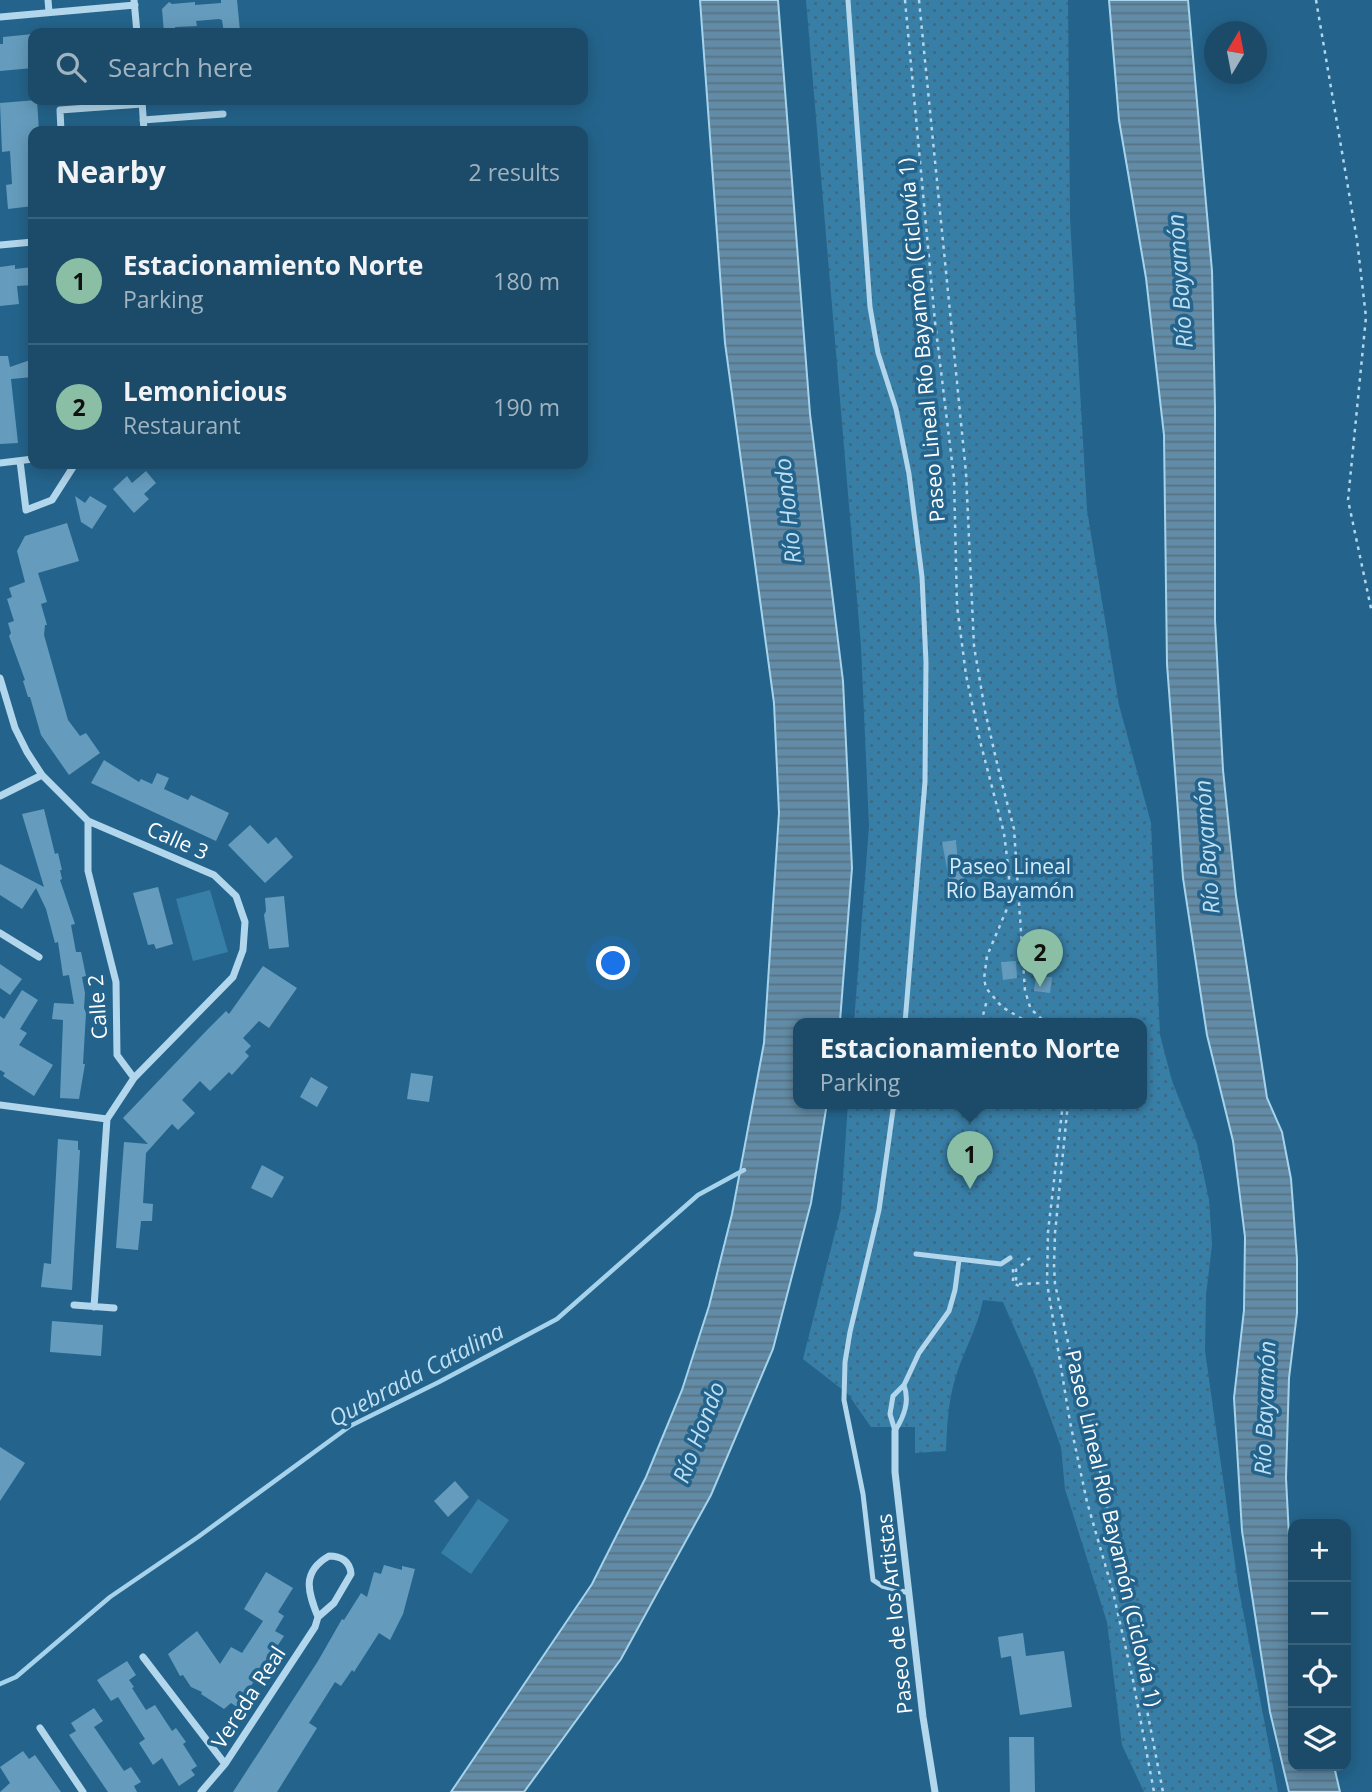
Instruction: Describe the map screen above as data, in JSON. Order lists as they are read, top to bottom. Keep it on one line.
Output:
{"streets":{"street":["Calle 3","Calle 2","Paseo de los Artistas","Vereda Real"],"path":["Paseo Lineal Río Bayamón (Ciclovía 1)"]},"crossings":[["Calle 3","Calle 2"]],"water":["Río Bayamón","Río Hondo","Quebrada Catalina"],"parks":["Paseo Lineal Río Bayamón"],"north":"top","page":{"search":"Search here","heading":["Nearby","2 results"],"list":[{"mark":"1","name":"Estacionamiento Norte","note":"Parking","value":"180 m"},{"mark":"2","name":"Lemonicious","note":"Restaurant","value":"190 m"}],"pins":["2","1"],"popup":["Estacionamiento Norte","Parking"],"map_buttons":["+","−"]}}
